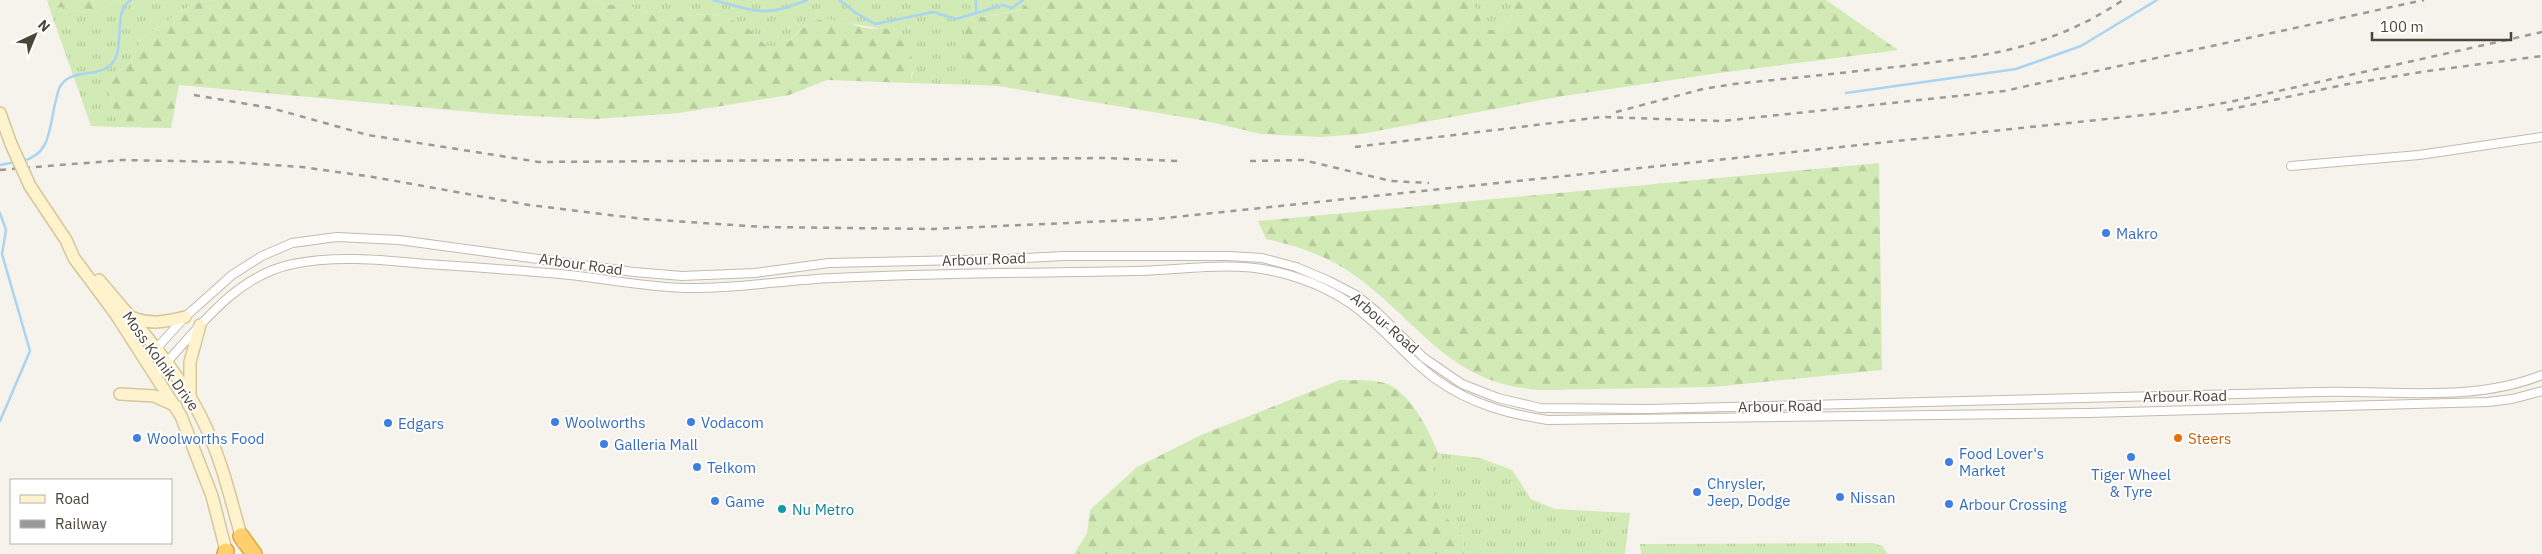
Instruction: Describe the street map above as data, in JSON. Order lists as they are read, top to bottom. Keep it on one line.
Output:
{"streets":{"main road":["Moss Kolnik Drive"],"street":["Arbour Road"]},"crossings":[["Arbour Road","Moss Kolnik Drive"]],"places":["Makro","Woolworths","Vodacom","Edgars","Woolworths Food","Steers","Galleria Mall","Tiger Wheel & Tyre","Food Lover's Market","Telkom","Chrysler, Jeep, Dodge","Nissan","Game","Arbour Crossing","Nu Metro"],"legend":["Road","Railway"],"scale_bar":"100 m","north":"top right"}
